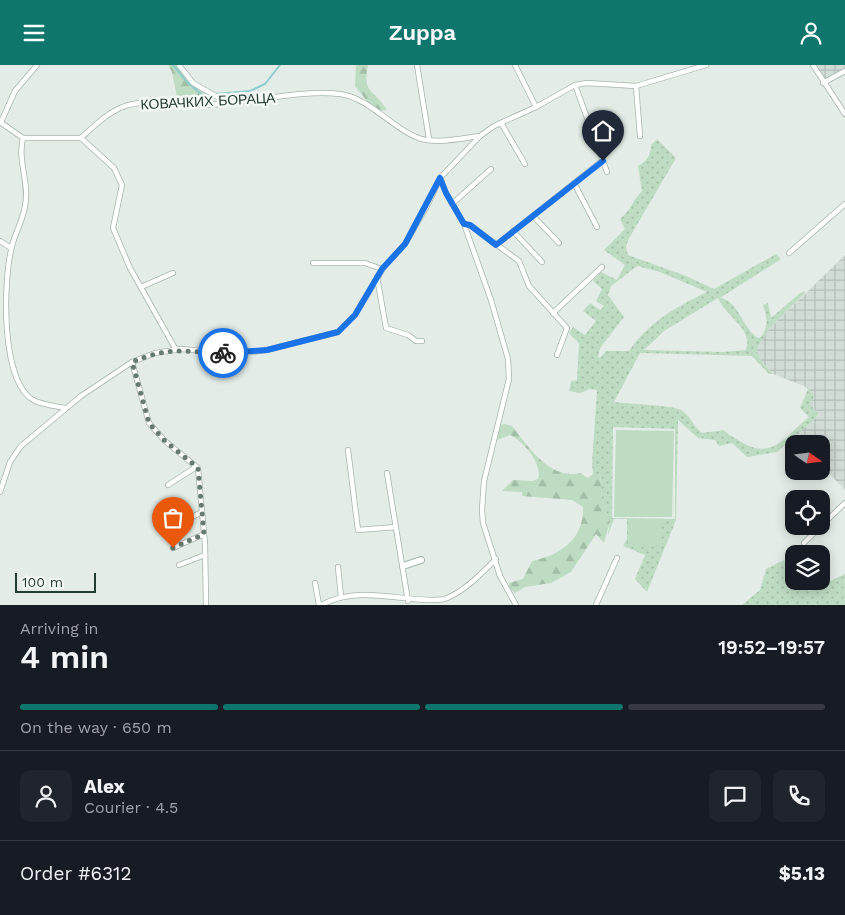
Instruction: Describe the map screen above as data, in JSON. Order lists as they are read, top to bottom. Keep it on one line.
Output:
{"streets":{"street":["КОВАЧКИХ БОРАЦА"]},"scale_bar":"100 m","north":"right","page":{"header":"Zuppa","scale":"100 m","heading":["4 min","Arriving in","19:52–19:57"],"panel":["Alex","Courier · 4.5","Order #6312","$5.13"],"bar":"On the way · 650 m"}}
